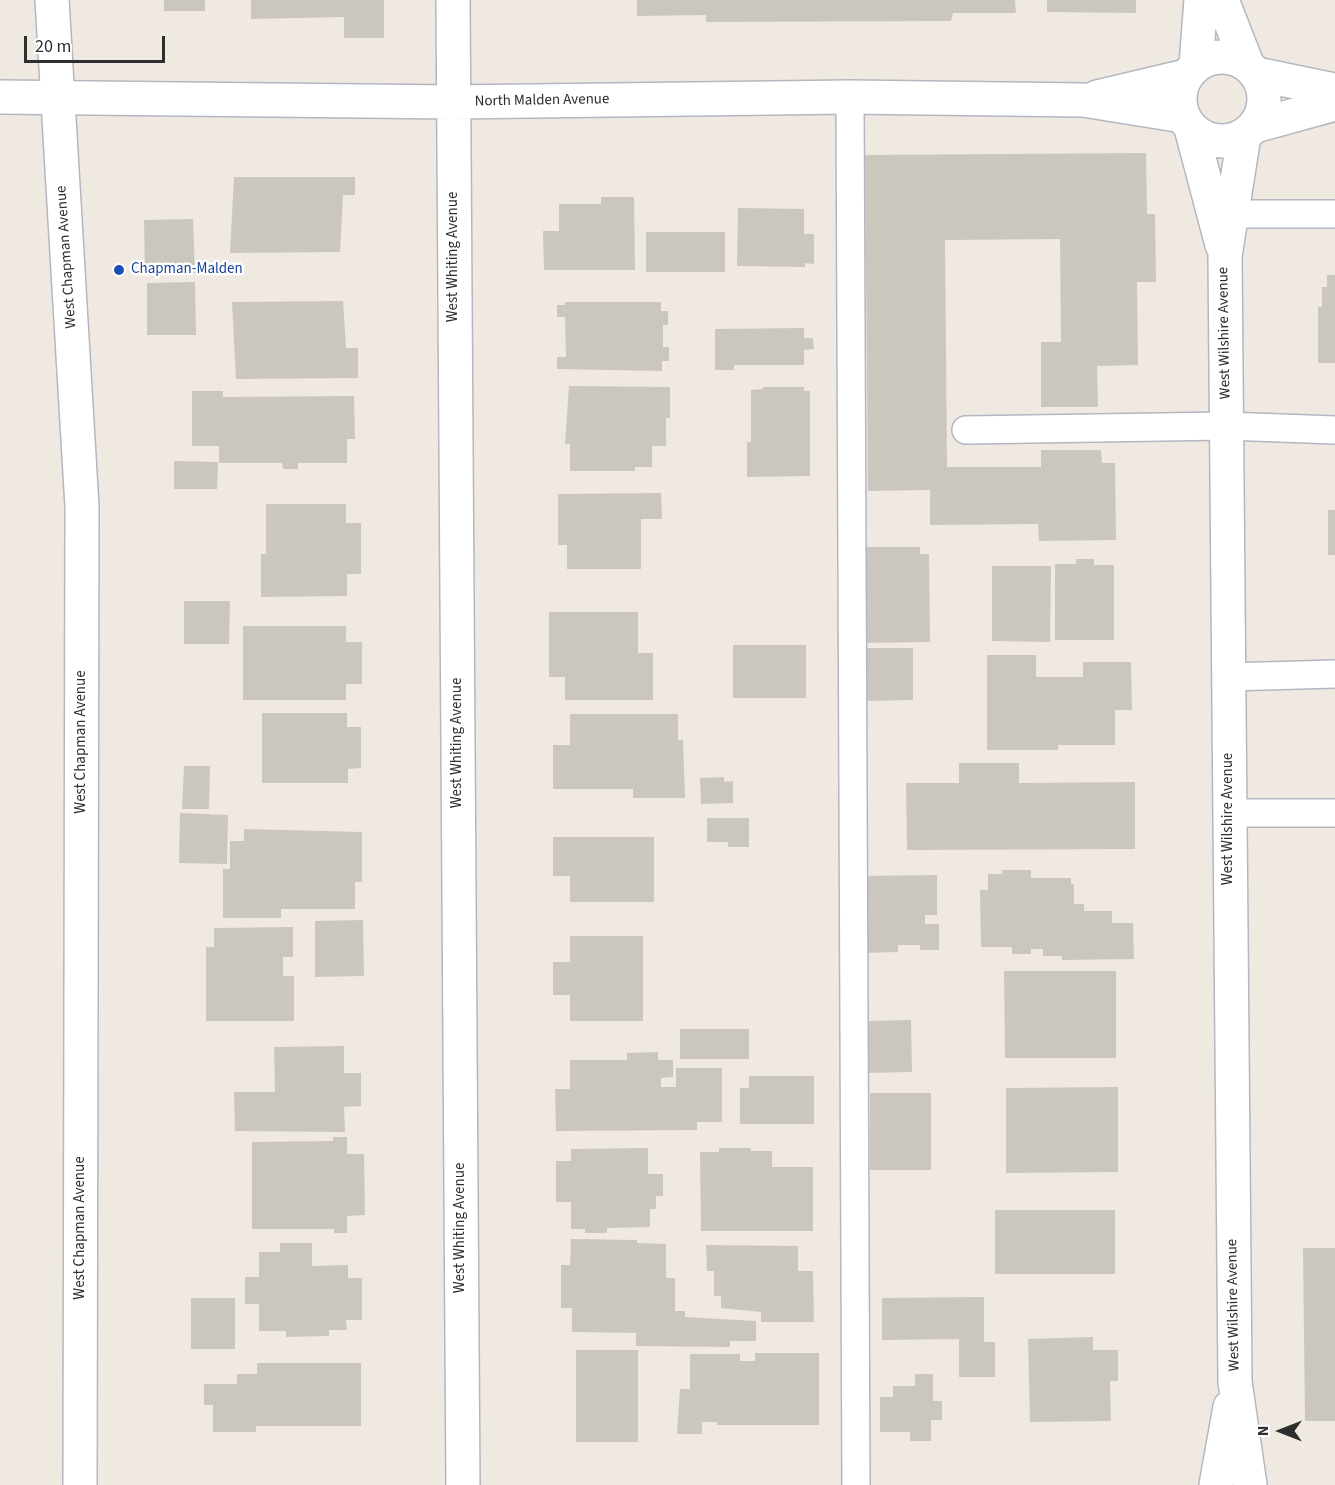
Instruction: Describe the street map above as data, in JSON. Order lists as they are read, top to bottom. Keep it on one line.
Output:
{"streets":{"street":["North Malden Avenue","West Chapman Avenue","West Whiting Avenue","West Wilshire Avenue"]},"crossings":[["North Malden Avenue","West Chapman Avenue"],["North Malden Avenue","West Whiting Avenue"],["North Malden Avenue","West Wilshire Avenue"]],"places":["Chapman-Malden"],"scale_bar":"20 m","north":"left"}
